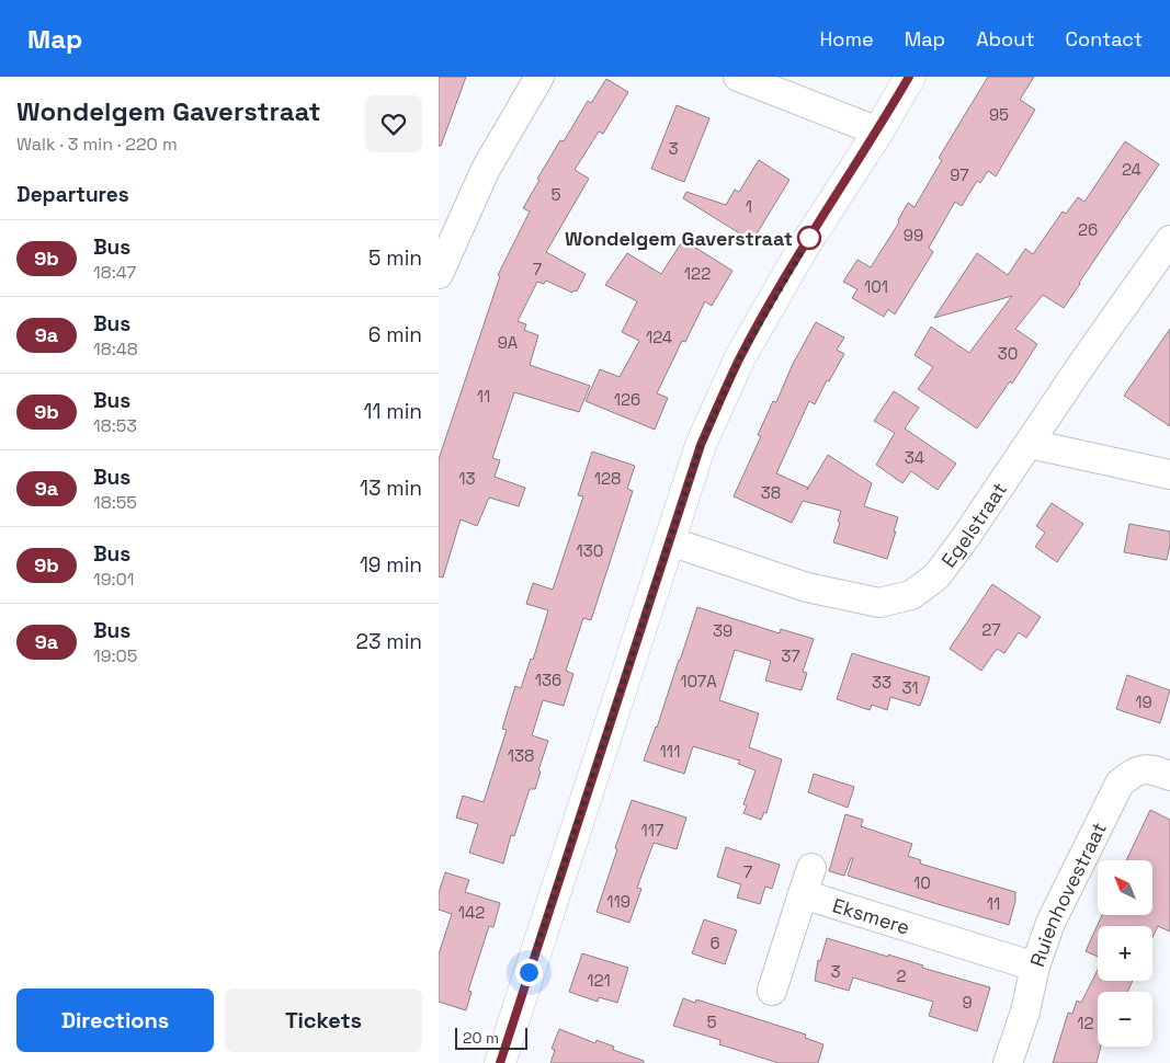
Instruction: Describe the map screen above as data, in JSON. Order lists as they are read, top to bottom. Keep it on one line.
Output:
{"streets":{"street":["Egelstraat","Ruienhovestraat","Eksmere"]},"crossings":[["Ruienhovestraat","Eksmere"]],"places":["Wondelgem Gaverstraat"],"lines":["bus line 9b"],"house_numbers":["95","3","24","97","5","1","26","99","7","122","101","124","9A","30","11","126","34","13","128","38","130","27","39","37","136","107A","33","31","19","111","138","117","7","10","119","11","142","6","3","2","121","9","5","12"],"scale_bar":"20 m","north":"top left","page":{"header":"Map","nav":["Home","Map","About","Contact"],"heading":[["Wondelgem Gaverstraat","Walk · 3 min · 220 m"],"Departures"],"list":[{"mark":"9b","name":"Bus","note":"18:47","value":"5 min"},{"mark":"9a","name":"Bus","note":"18:48","value":"6 min"},{"mark":"9b","name":"Bus","note":"18:53","value":"11 min"},{"mark":"9a","name":"Bus","note":"18:55","value":"13 min"},{"mark":"9b","name":"Bus","note":"19:01","value":"19 min"},{"mark":"9a","name":"Bus","note":"19:05","value":"23 min"}],"map_buttons":["+","−"],"buttons":["Directions","Tickets"],"scale":"20 m"}}
